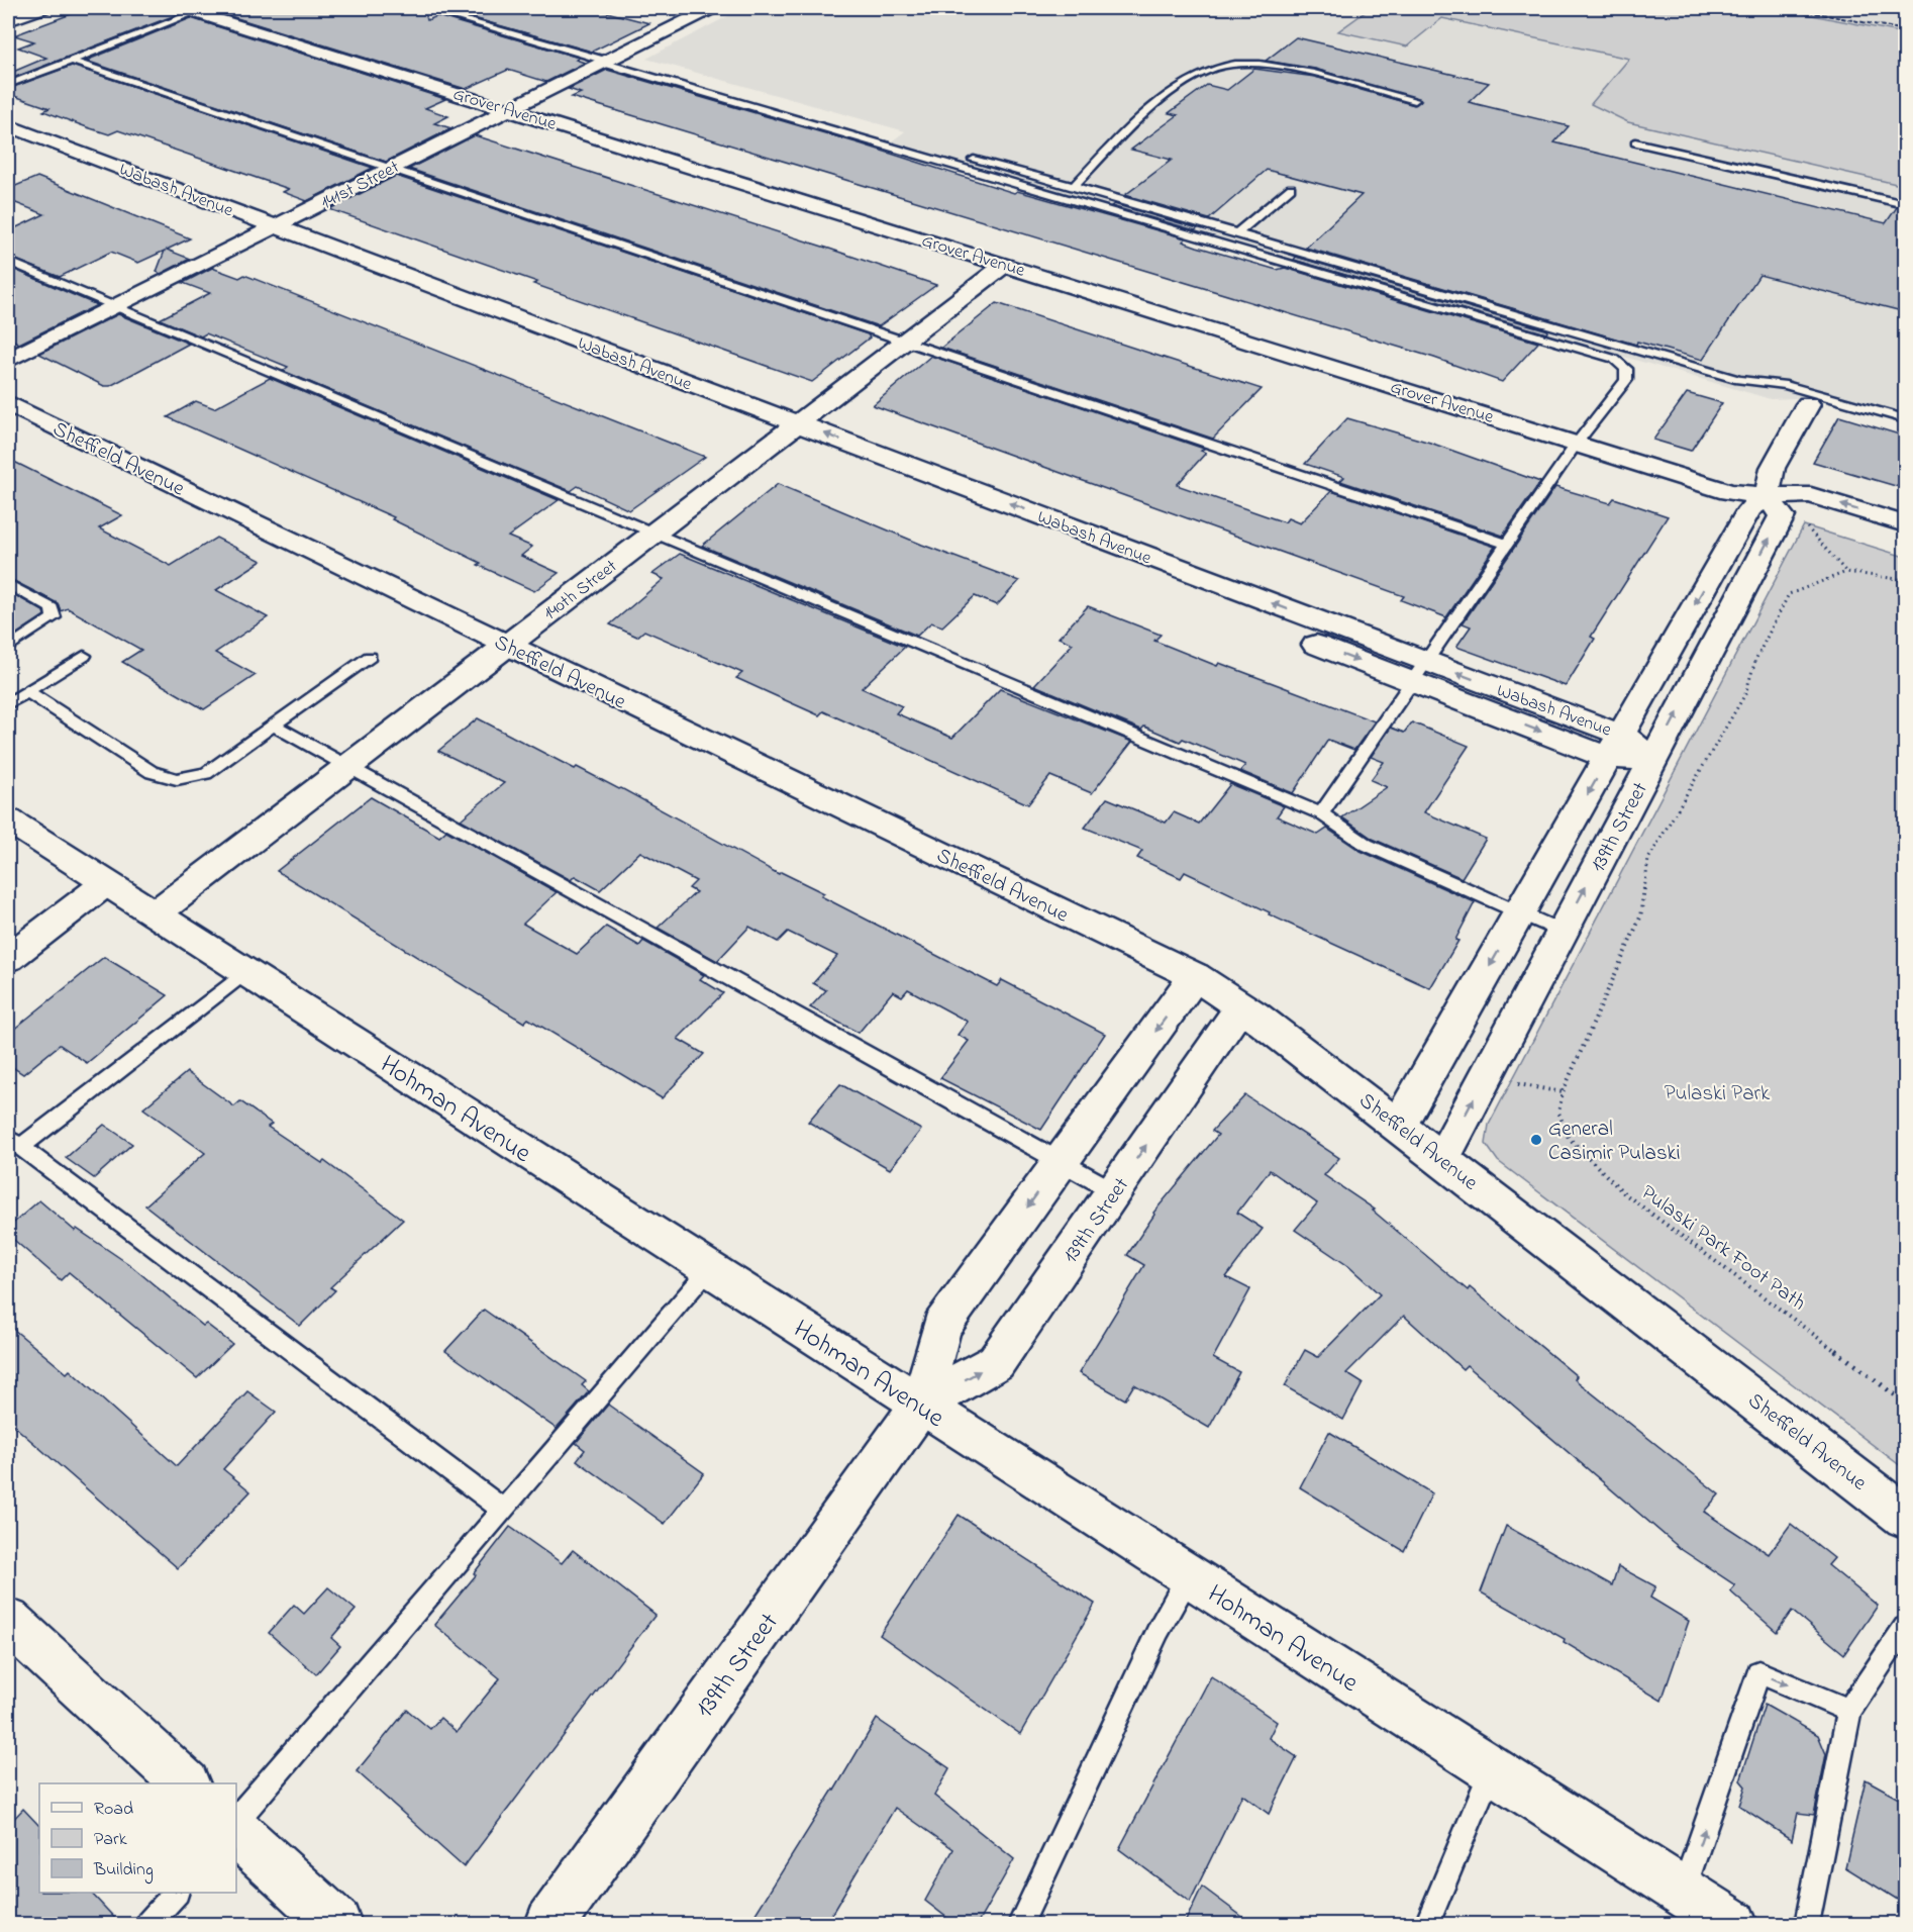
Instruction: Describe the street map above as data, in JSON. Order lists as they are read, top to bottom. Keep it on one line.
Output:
{"streets":{"street":["Grover Avenue","141st Street","Wabash Avenue","Sheffield Avenue","140th Street","139th Street","Hohman Avenue"],"path":["Pulaski Park Foot Path"]},"crossings":[["Grover Avenue","141st Street"],["Grover Avenue","140th Street"],["Grover Avenue","139th Street"],["141st Street","Wabash Avenue"],["Wabash Avenue","140th Street"],["Wabash Avenue","139th Street"],["Sheffield Avenue","140th Street"],["Sheffield Avenue","139th Street"],["140th Street","Hohman Avenue"],["139th Street","Hohman Avenue"]],"parks":["Pulaski Park"],"places":["General Casimir Pulaski"],"legend":["Road","Park","Building"]}
